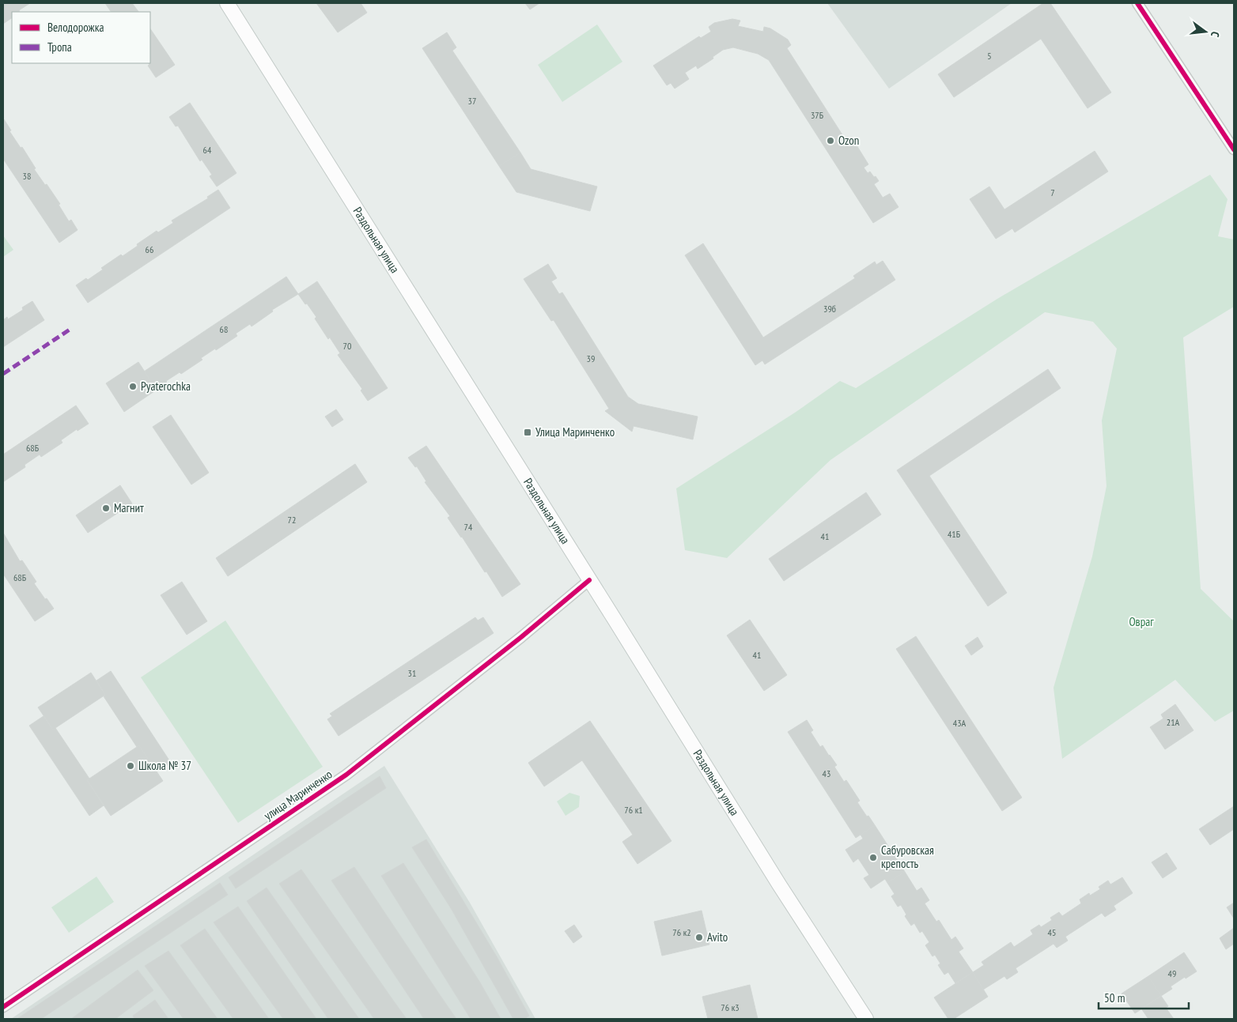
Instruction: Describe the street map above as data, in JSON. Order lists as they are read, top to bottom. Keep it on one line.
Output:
{"streets":{"main road":["Раздольная улица"],"street":["улица Маринченко"]},"crossings":[["Раздольная улица","улица Маринченко"]],"parks":["Овраг"],"places":{"other":["Ozon","Pyaterochka","Магнит","Школа № 37","Сабуровская крепость","Avito"],"transit":["Улица Маринченко"]},"house_numbers":["5","37","37Б","64","38","7","66","39б","68","70","39","68Б","72","74","41Б","41","68Б","41","31","21А","43А","43","76 к1","76 к2","45","49","76 к3"],"legend":["Велодорожка","Тропа"],"scale_bar":"50 m","north":"right"}
